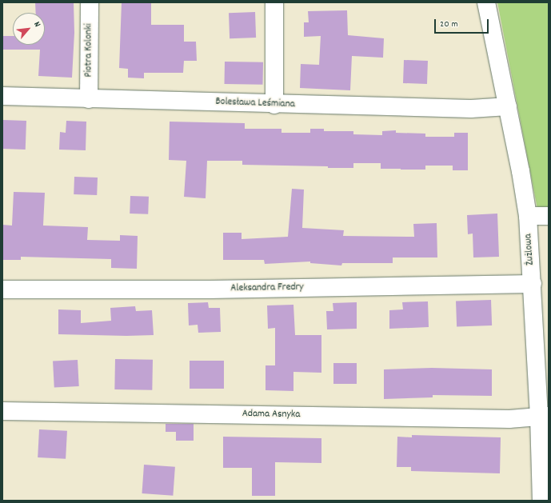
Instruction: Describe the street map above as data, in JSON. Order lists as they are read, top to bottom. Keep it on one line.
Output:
{"streets":{"street":["Piotra Kolonki","Bolesława Leśmiana","Żużlowa","Aleksandra Fredry","Adama Asnyka"]},"crossings":[["Piotra Kolonki","Bolesława Leśmiana"],["Bolesława Leśmiana","Żużlowa"],["Żużlowa","Aleksandra Fredry"],["Żużlowa","Adama Asnyka"]],"scale_bar":"20 m","north":"top right"}
